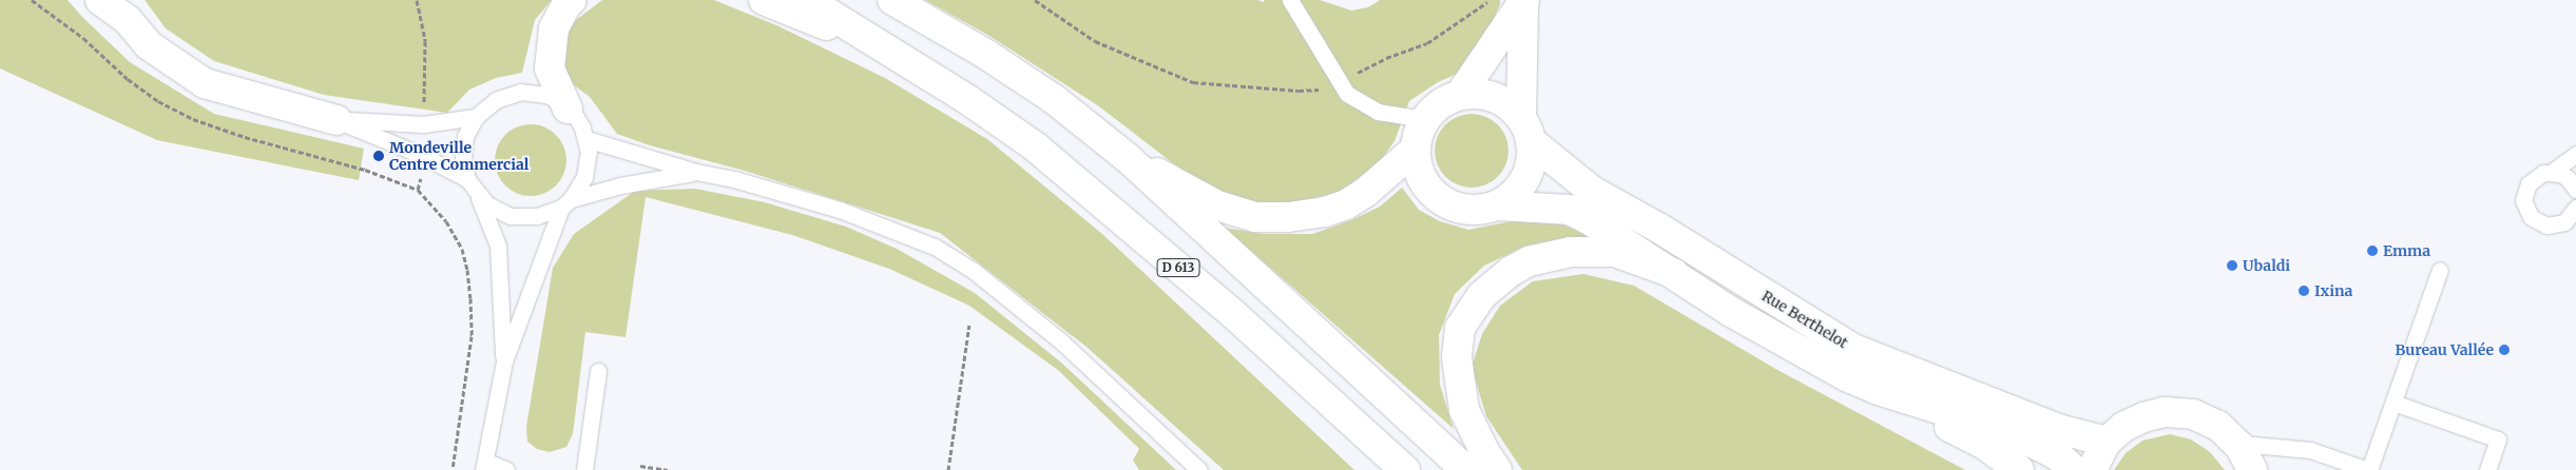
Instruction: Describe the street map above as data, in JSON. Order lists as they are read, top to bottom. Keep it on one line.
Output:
{"streets":{"main road":["D 613","Rue Berthelot"]},"places":["Mondeville Centre Commercial","Emma","Ubaldi","Ixina","Bureau Vallée"]}
